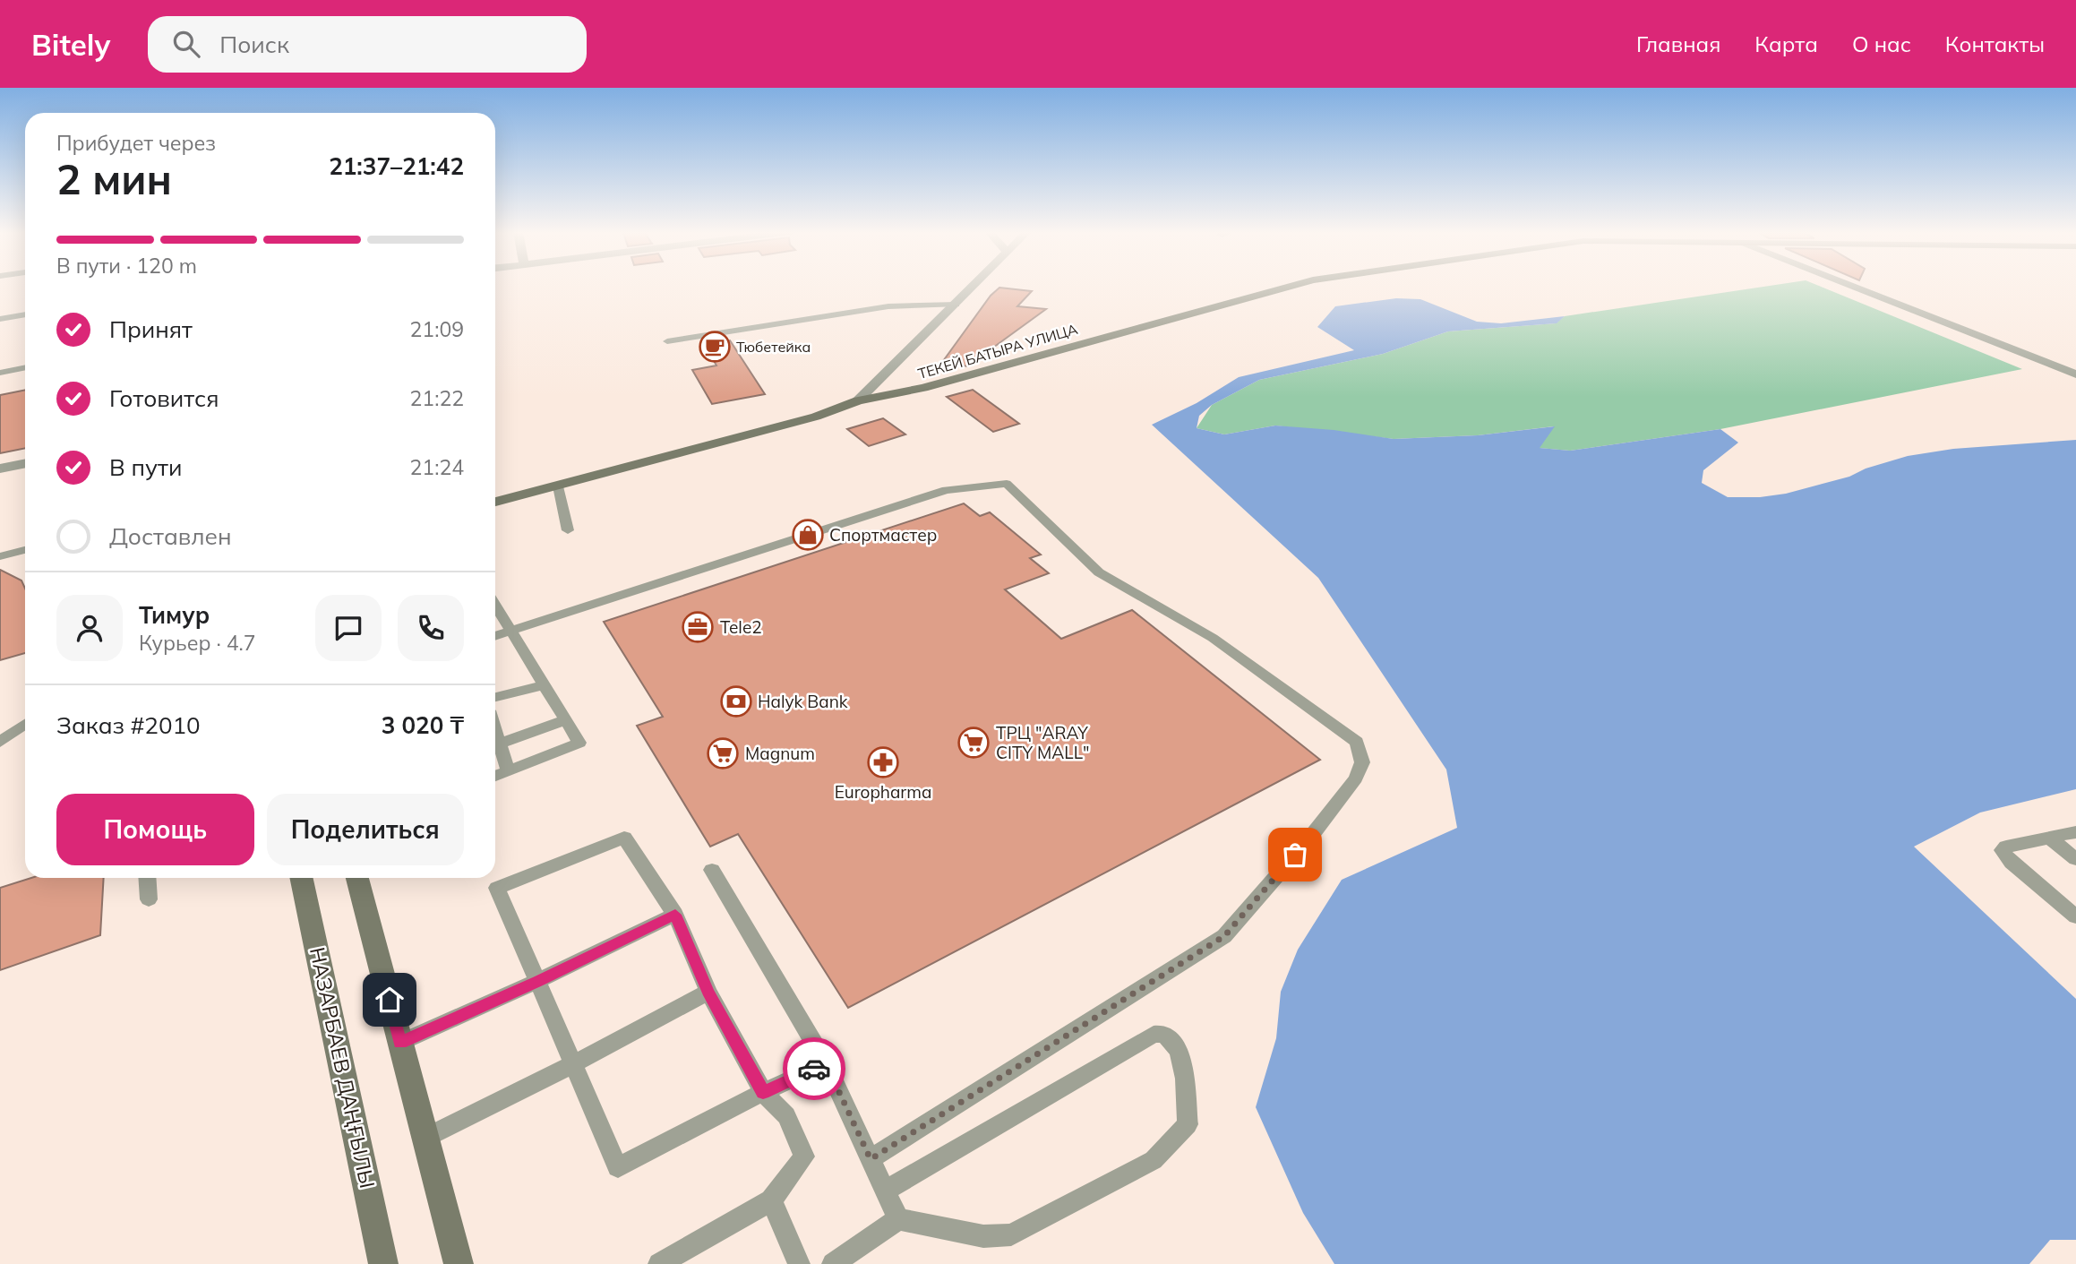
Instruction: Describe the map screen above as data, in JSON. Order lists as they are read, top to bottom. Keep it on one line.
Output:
{"streets":{"street":["ТЕКЕЙ БАТЫРА УЛИЦА","НАЗАРБАЕВ ДАҢҒЫЛЫ"]},"places":{"cafe":["Тюбетейка"],"shop":["Спортмастер"],"office":["Tele2"],"bank":["Halyk Bank"],"supermarket":["ТРЦ \"ARAY CITY MALL\"","Magnum"],"pharmacy":["Europharma"]},"page":{"header":"Bitely","search":"Поиск","nav":["Главная","Карта","О нас","Контакты"],"heading":["2 мин","Прибудет через","21:37–21:42"],"panel":["Тимур","Курьер · 4.7","Заказ #2010","3 020 ₸"],"bar":"В пути · 120 m","list":[["Принят","21:09"],["Готовится","21:22"],["В пути","21:24"],"Доставлен"],"buttons":["Помощь","Поделиться"]}}
